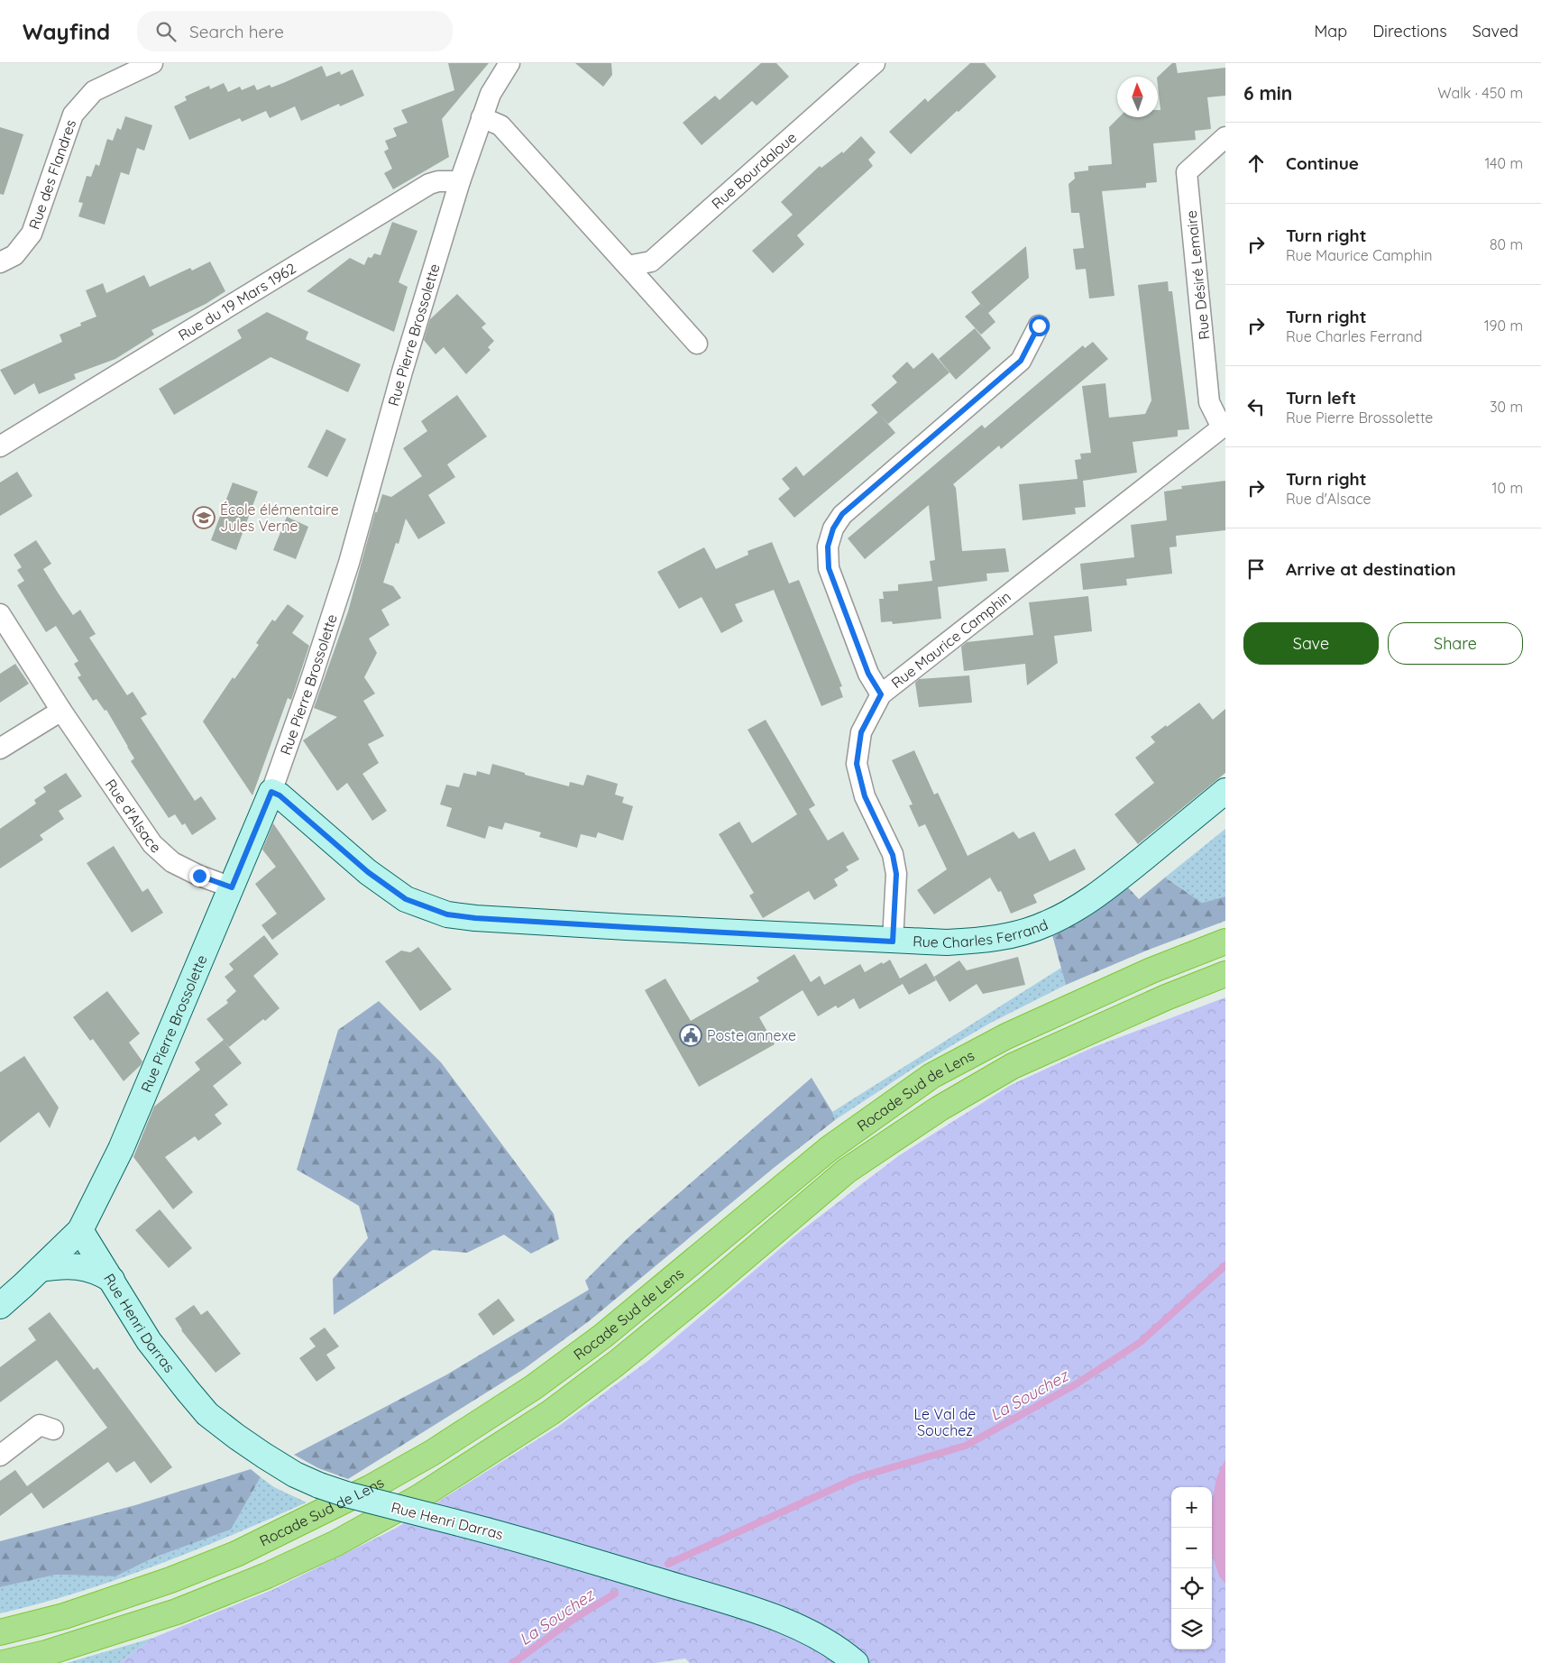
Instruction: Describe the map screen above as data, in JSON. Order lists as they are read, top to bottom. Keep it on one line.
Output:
{"streets":{"highway":["Rocade Sud de Lens"],"street":["Rue Bourdaloue","Rue des Flandres","Rue Désiré Lemaire","Rue du 19 Mars 1962","Rue Pierre Brossolette","Rue Maurice Camphin","Rue d'Alsace","Rue Charles Ferrand","Rue Henri Darras"]},"crossings":[["Rue Désiré Lemaire","Rue Maurice Camphin"],["Rue du 19 Mars 1962","Rue Pierre Brossolette"],["Rue Pierre Brossolette","Rue d'Alsace"],["Rue Pierre Brossolette","Rue Charles Ferrand"],["Rue Pierre Brossolette","Rue Henri Darras"],["Rue Maurice Camphin","Rue Charles Ferrand"]],"water":["La Souchez"],"parks":["Le Val de Souchez"],"places":{"school or university":["École élémentaire Jules Verne"],"public building":["Poste annexe"]},"north":"top","page":{"header":"Wayfind","search":"Search here","nav":["Map","Directions","Saved"],"heading":["6 min","Walk · 450 m"],"list":[["Continue","140 m"],["Turn right","Rue Maurice Camphin","80 m"],["Turn right","Rue Charles Ferrand","190 m"],["Turn left","Rue Pierre Brossolette","30 m"],["Turn right","Rue d'Alsace","10 m"],"Arrive at destination"],"buttons":["Save","Share"],"map_buttons":["+","−"]}}
